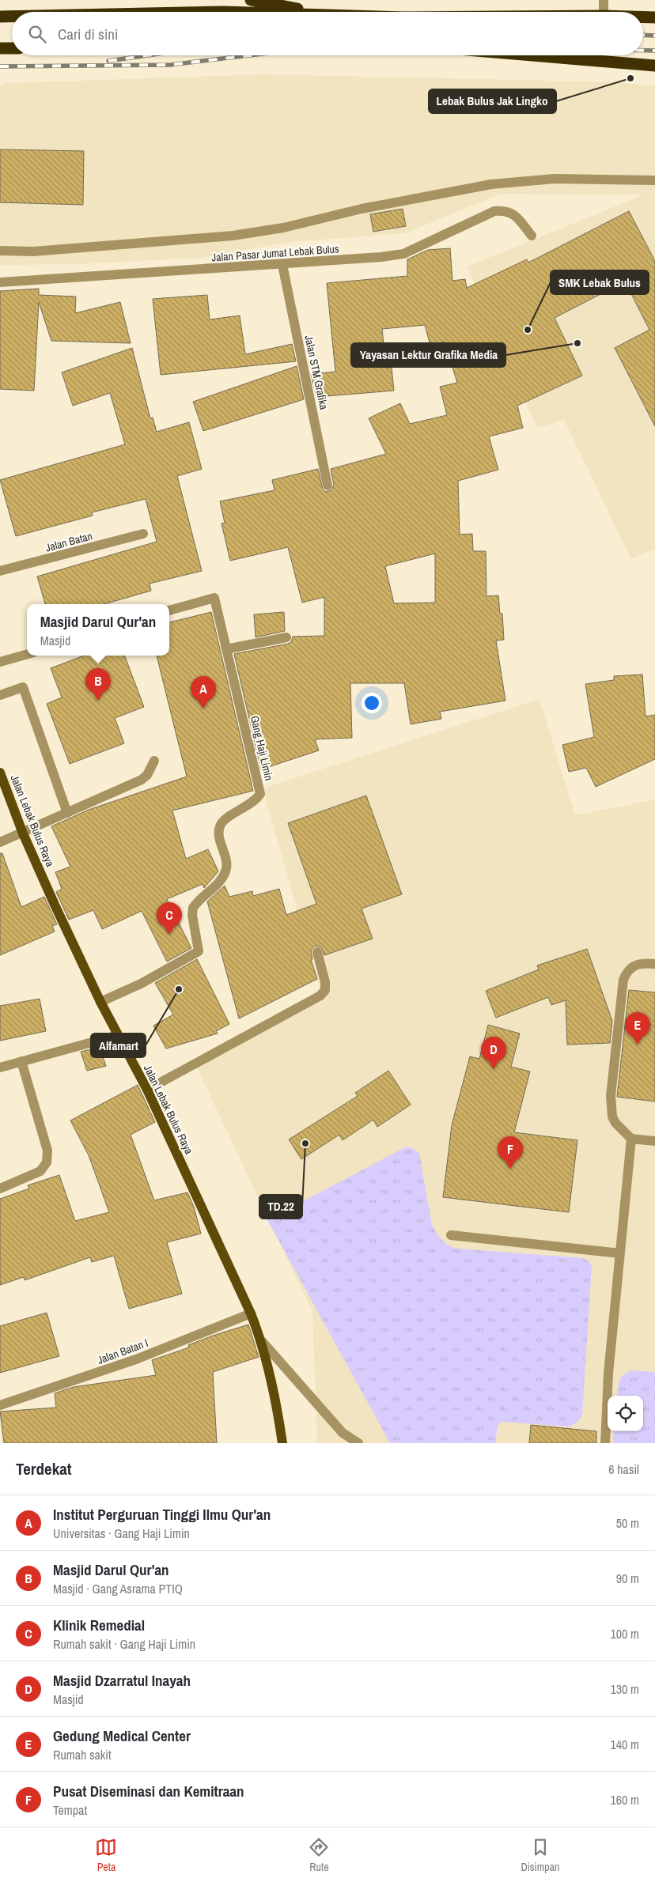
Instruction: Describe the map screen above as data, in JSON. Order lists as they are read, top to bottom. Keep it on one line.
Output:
{"streets":{"main road":["Jalan Lebak Bulus Raya"],"street":["Jalan Pasar Jumat Lebak Bulus","Jalan STM Grafika","Jalan Batan","Gang Haji Limin","Jalan Batan I"]},"crossings":[["Jalan Pasar Jumat Lebak Bulus","Jalan STM Grafika"],["Gang Haji Limin","Jalan Lebak Bulus Raya"],["Jalan Lebak Bulus Raya","Jalan Batan I"]],"places":["Lebak Bulus Jak Lingko","SMK Lebak Bulus","Yayasan Lektur Grafika Media","Alfamart","TD.22"],"page":{"search":"Cari di sini","popup":["Masjid Darul Qur'an","Masjid"],"pins":["B","A","C","E","D","F"],"heading":["Terdekat","6 hasil"],"list":[{"mark":"A","name":"Institut Perguruan Tinggi Ilmu Qur'an","note":"Universitas · Gang Haji Limin","value":"50 m"},{"mark":"B","name":"Masjid Darul Qur'an","note":"Masjid · Gang Asrama PTIQ","value":"90 m"},{"mark":"C","name":"Klinik Remedial","note":"Rumah sakit · Gang Haji Limin","value":"100 m"},{"mark":"D","name":"Masjid Dzarratul Inayah","note":"Masjid","value":"130 m"},{"mark":"E","name":"Gedung Medical Center","note":"Rumah sakit","value":"140 m"},{"mark":"F","name":"Pusat Diseminasi dan Kemitraan","note":"Tempat","value":"160 m"}],"nav":["Peta","Rute","Disimpan"]}}
